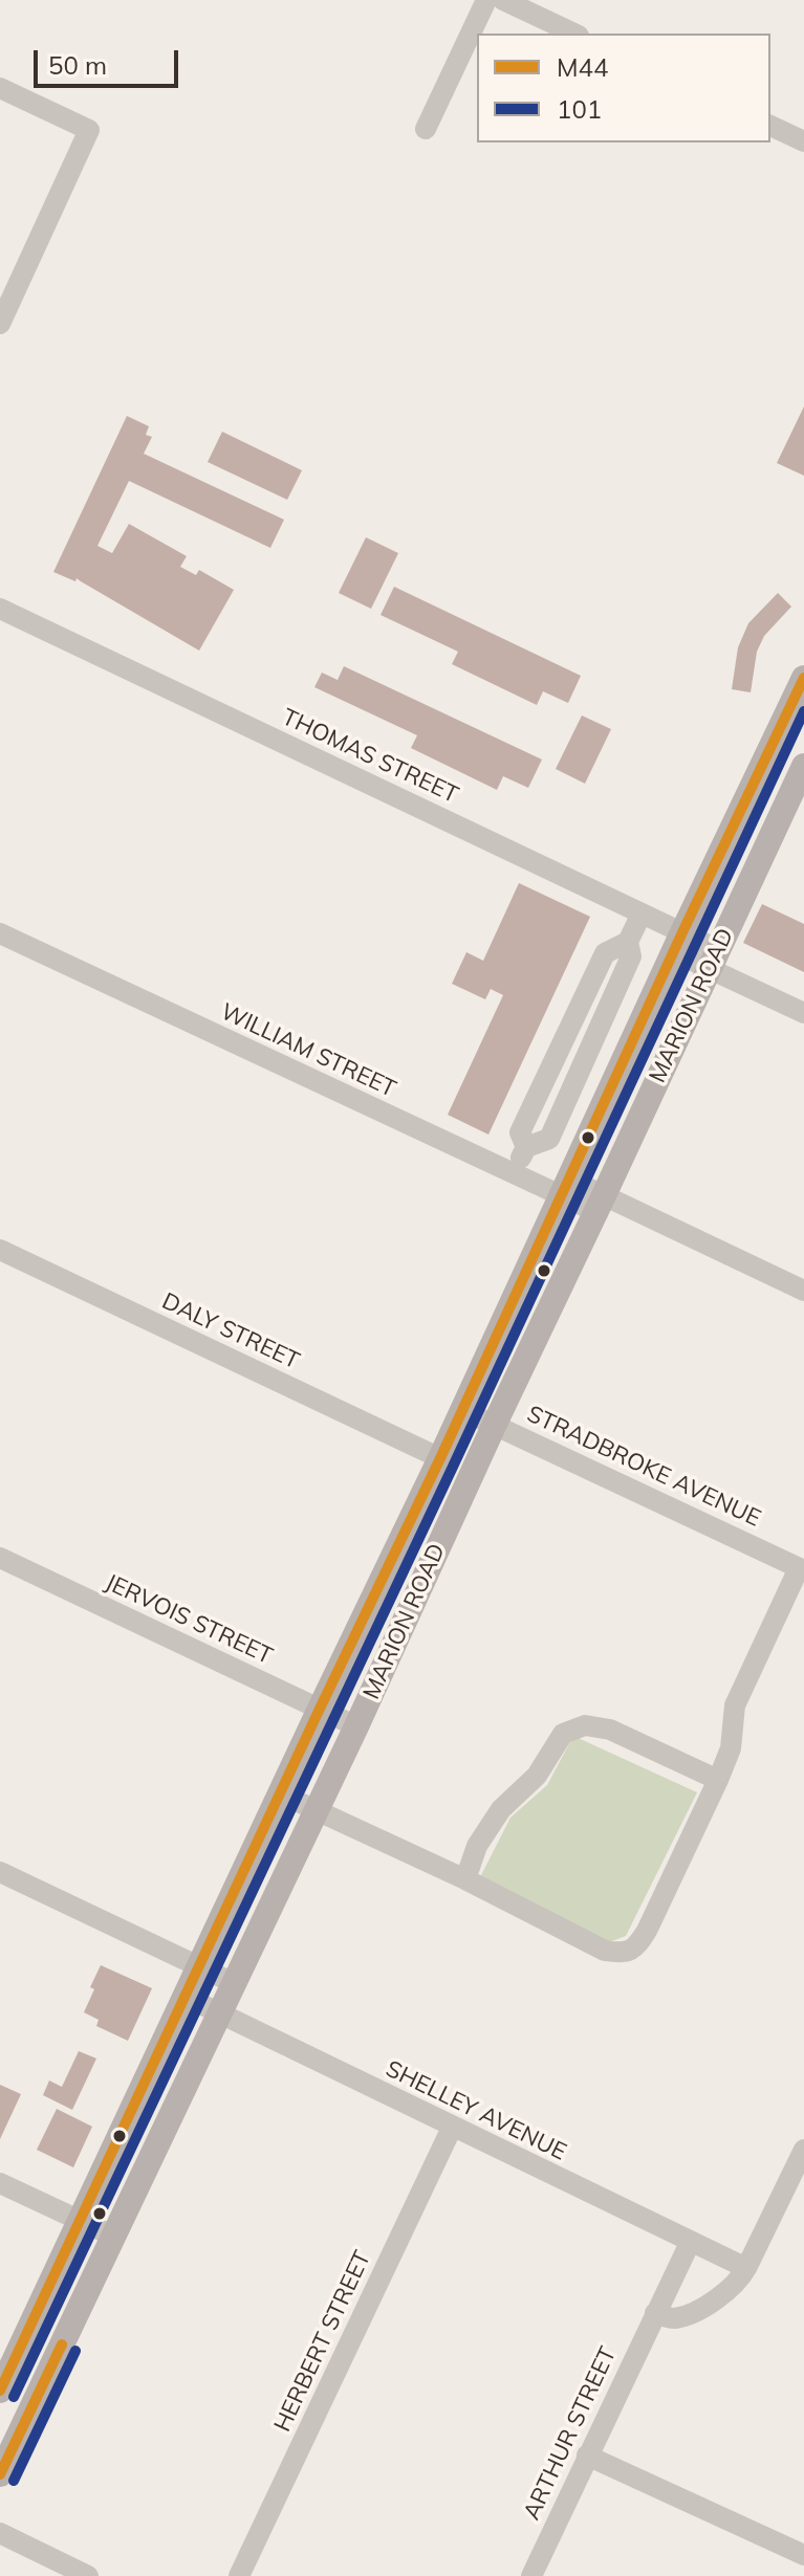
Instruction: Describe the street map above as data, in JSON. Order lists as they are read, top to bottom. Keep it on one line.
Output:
{"streets":{"main road":["MARION ROAD"],"street":["THOMAS STREET","WILLIAM STREET","DALY STREET","STRADBROKE AVENUE","JERVOIS STREET","SHELLEY AVENUE","HERBERT STREET","ARTHUR STREET"]},"crossings":[["THOMAS STREET","MARION ROAD"],["MARION ROAD","WILLIAM STREET"],["MARION ROAD","DALY STREET"],["MARION ROAD","STRADBROKE AVENUE"],["MARION ROAD","JERVOIS STREET"],["MARION ROAD","SHELLEY AVENUE"],["SHELLEY AVENUE","HERBERT STREET"],["SHELLEY AVENUE","ARTHUR STREET"]],"lines":["transit line M44","transit line 101"],"legend":["M44","101"],"scale_bar":"50 m"}
